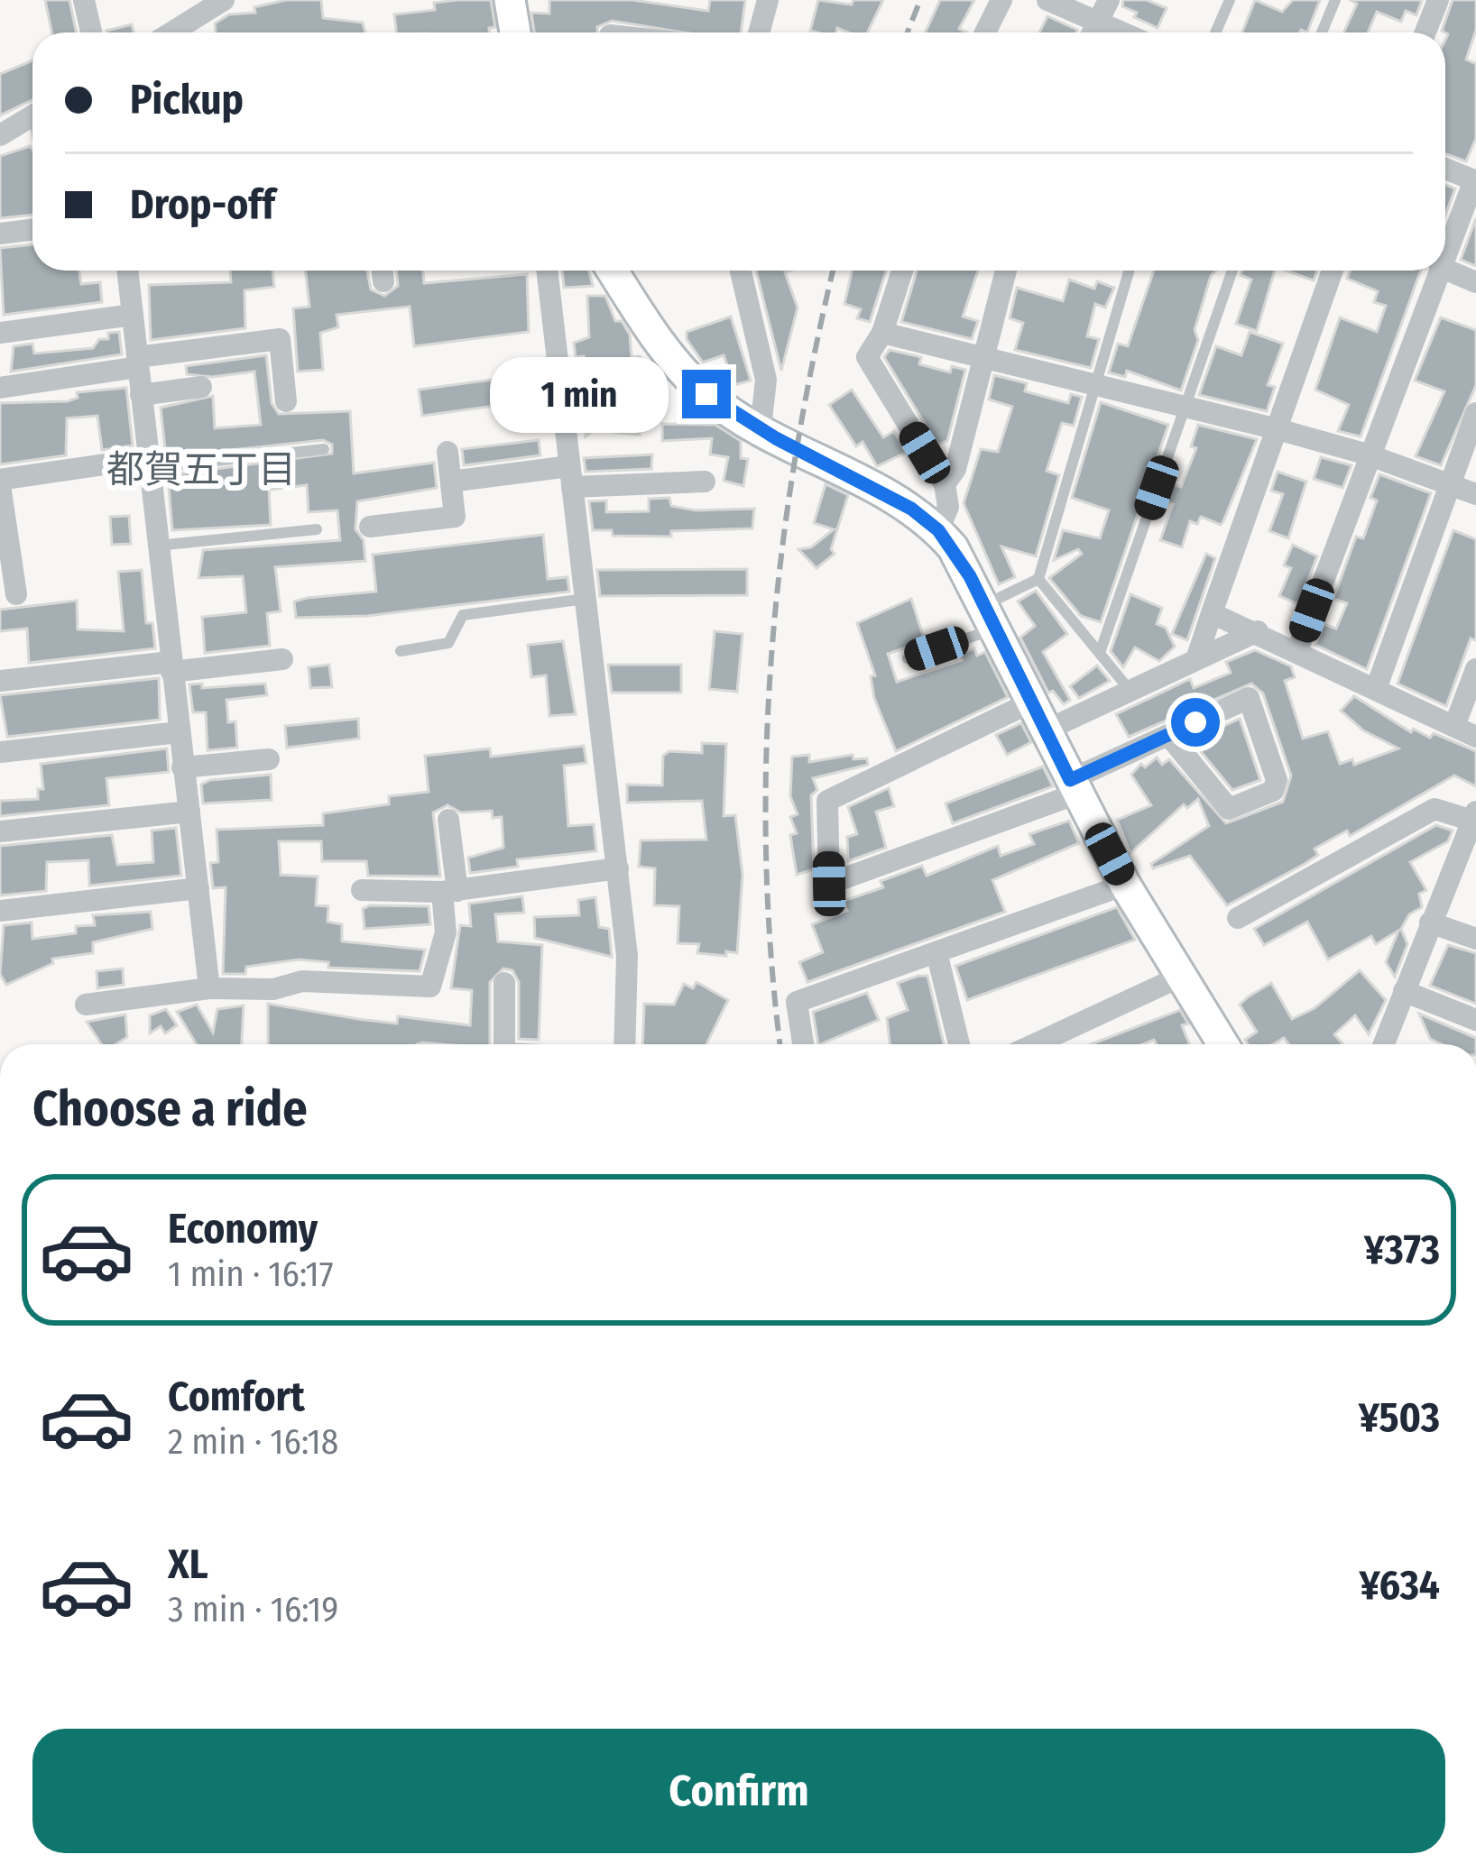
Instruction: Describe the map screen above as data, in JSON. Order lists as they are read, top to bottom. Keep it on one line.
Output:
{"districts":["都賀五丁目"],"page":{"banner":["Pickup","Drop-off"],"bubble":"1 min","heading":"Choose a ride","list":[{"name":"Economy","note":"1 min · 16:17","value":"¥373"},{"name":"Comfort","note":"2 min · 16:18","value":"¥503"},{"name":"XL","note":"3 min · 16:19","value":"¥634"}],"buttons":"Confirm"}}
